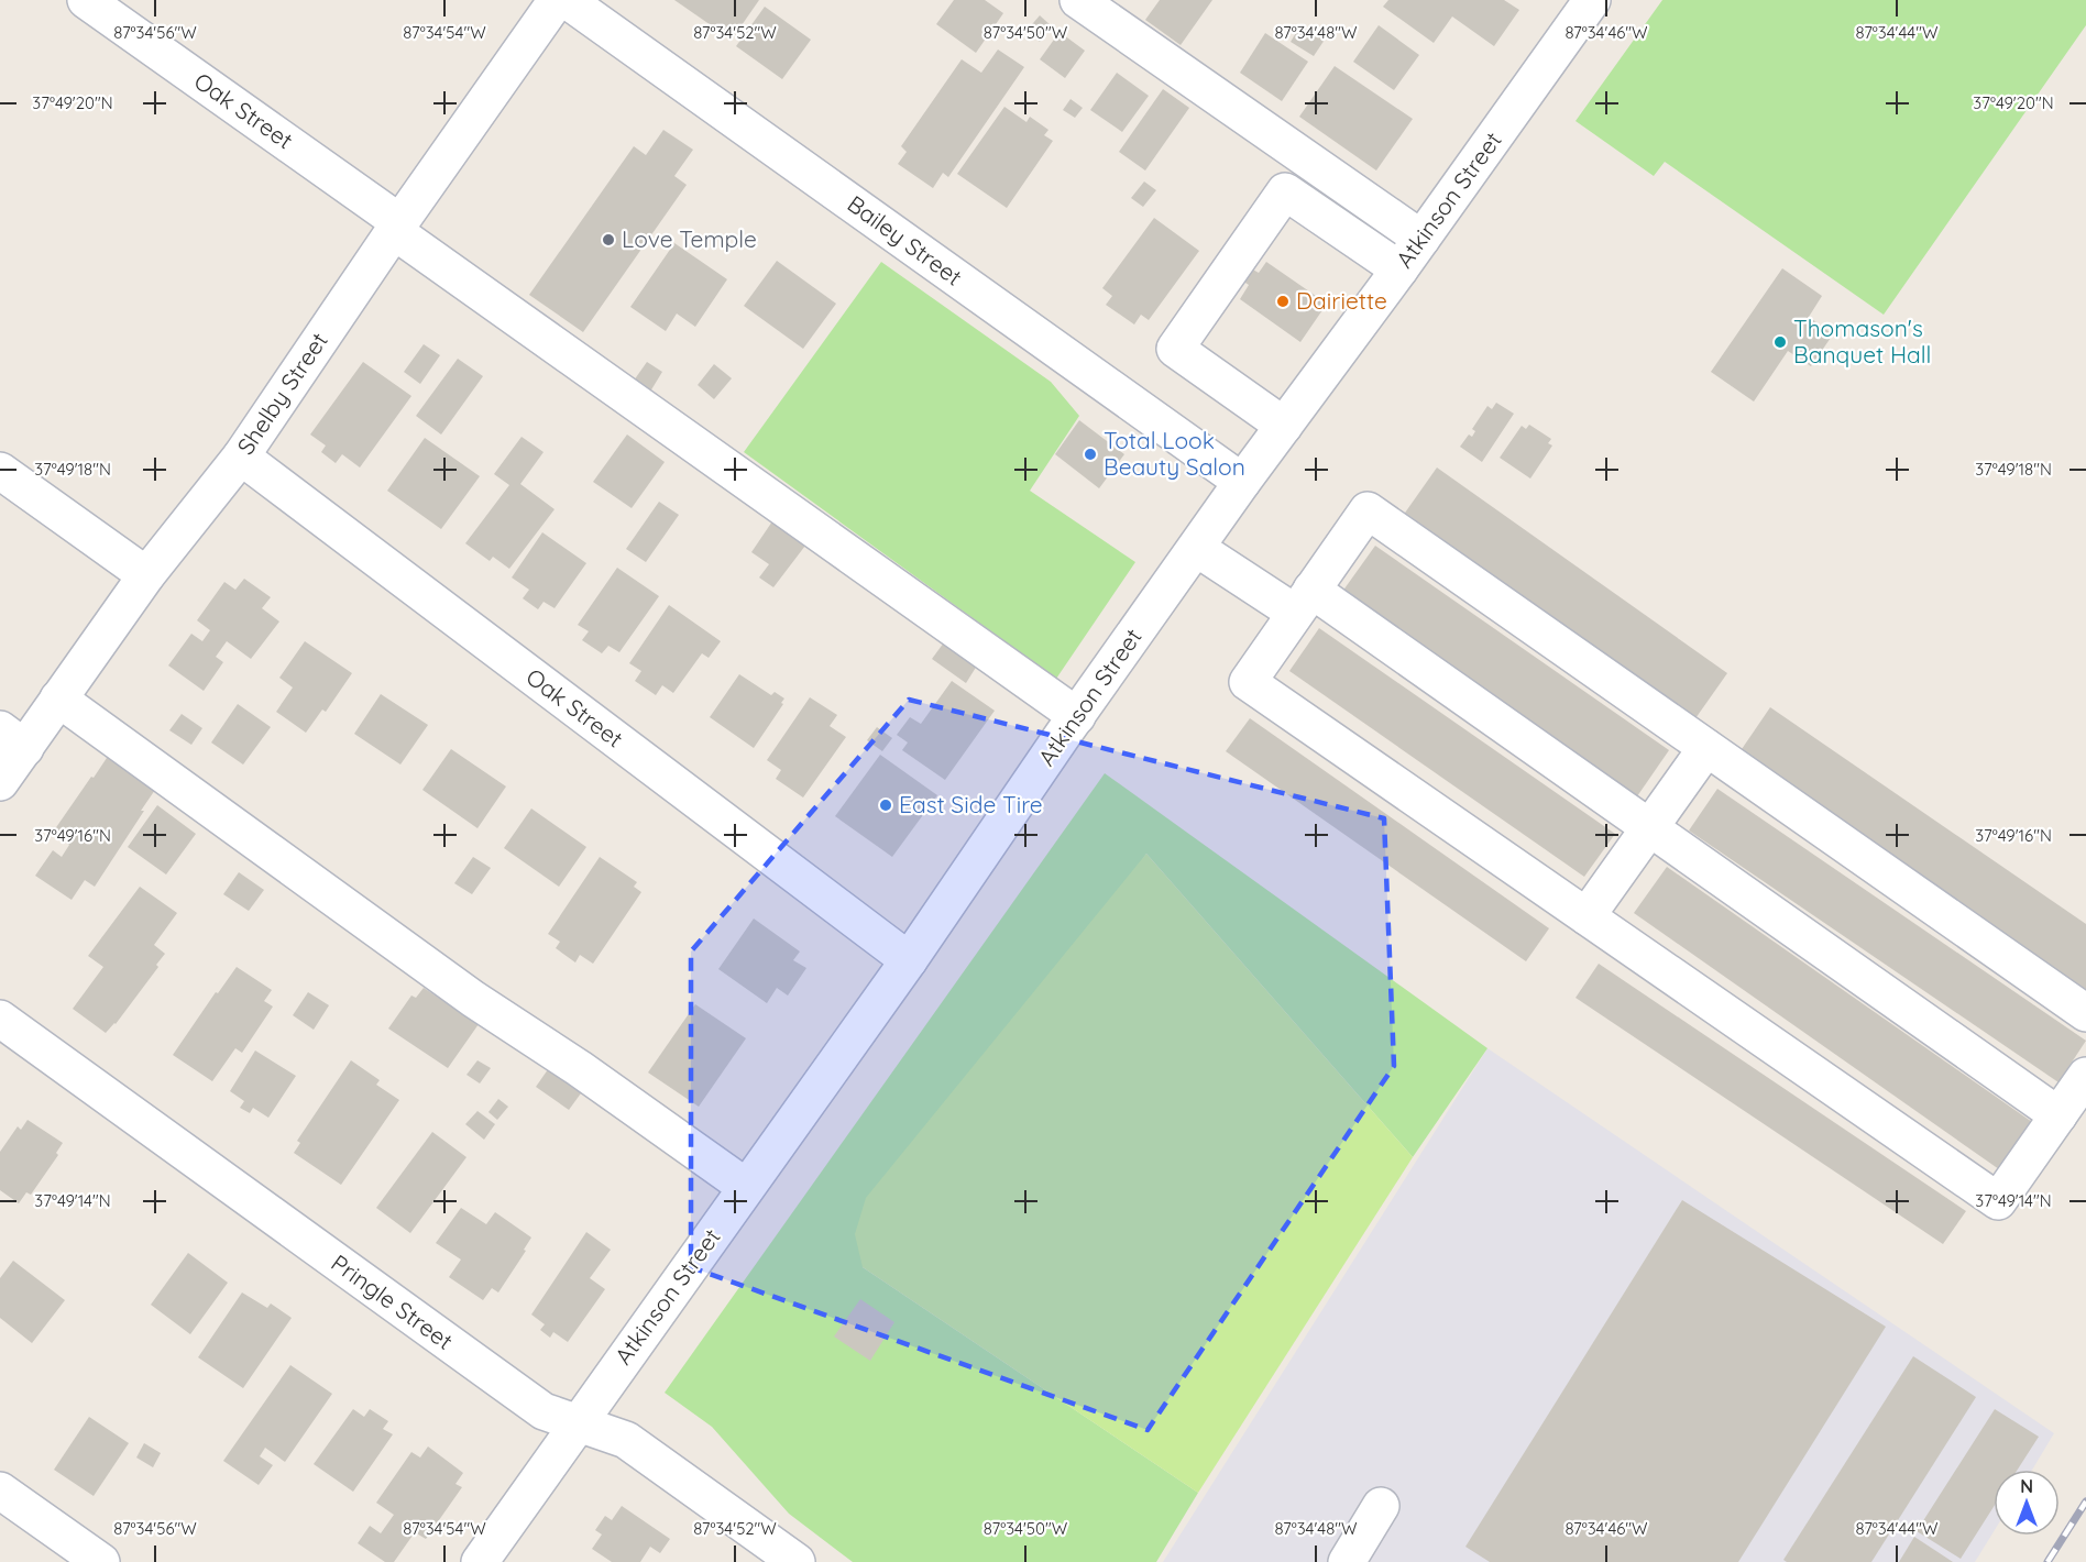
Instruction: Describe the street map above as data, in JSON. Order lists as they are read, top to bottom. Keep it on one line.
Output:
{"streets":{"street":["Oak Street","Atkinson Street","Bailey Street","Shelby Street","Pringle Street"]},"crossings":[["Oak Street","Atkinson Street"],["Oak Street","Shelby Street"],["Atkinson Street","Bailey Street"],["Atkinson Street","Pringle Street"]],"places":["Love Temple","Dairiette","Thomason's Banquet Hall","Total Look Beauty Salon","East Side Tire"],"north":"top","coordinates":["87°34'56\"W","87°34'54\"W","87°34'52\"W","87°34'50\"W","87°34'48\"W","87°34'46\"W","87°34'44\"W","37°49'20\"N","37°49'18\"N","37°49'16\"N","37°49'14\"N"]}
